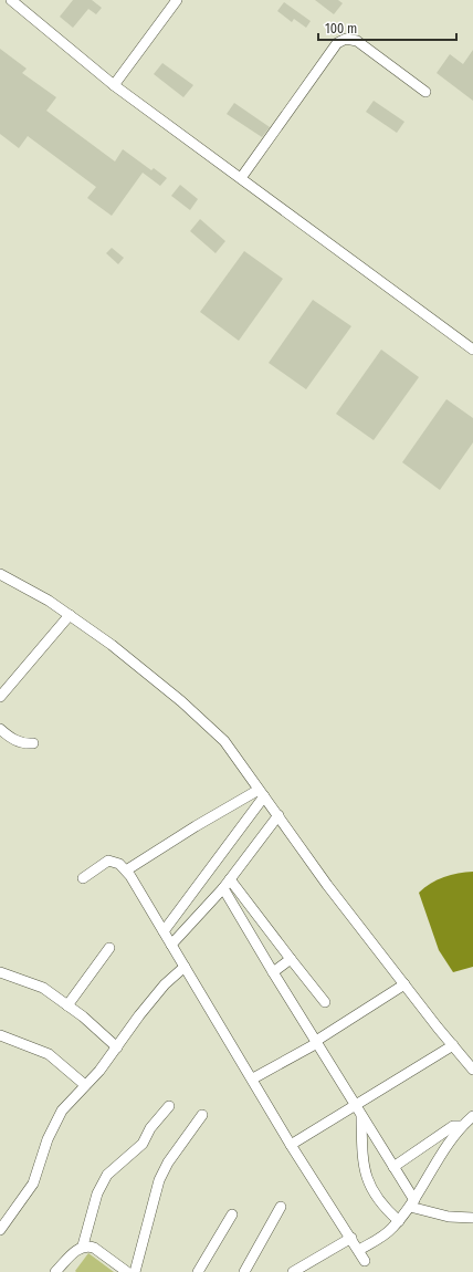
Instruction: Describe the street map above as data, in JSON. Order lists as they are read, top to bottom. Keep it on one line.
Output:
{"scale_bar":"100 m"}
